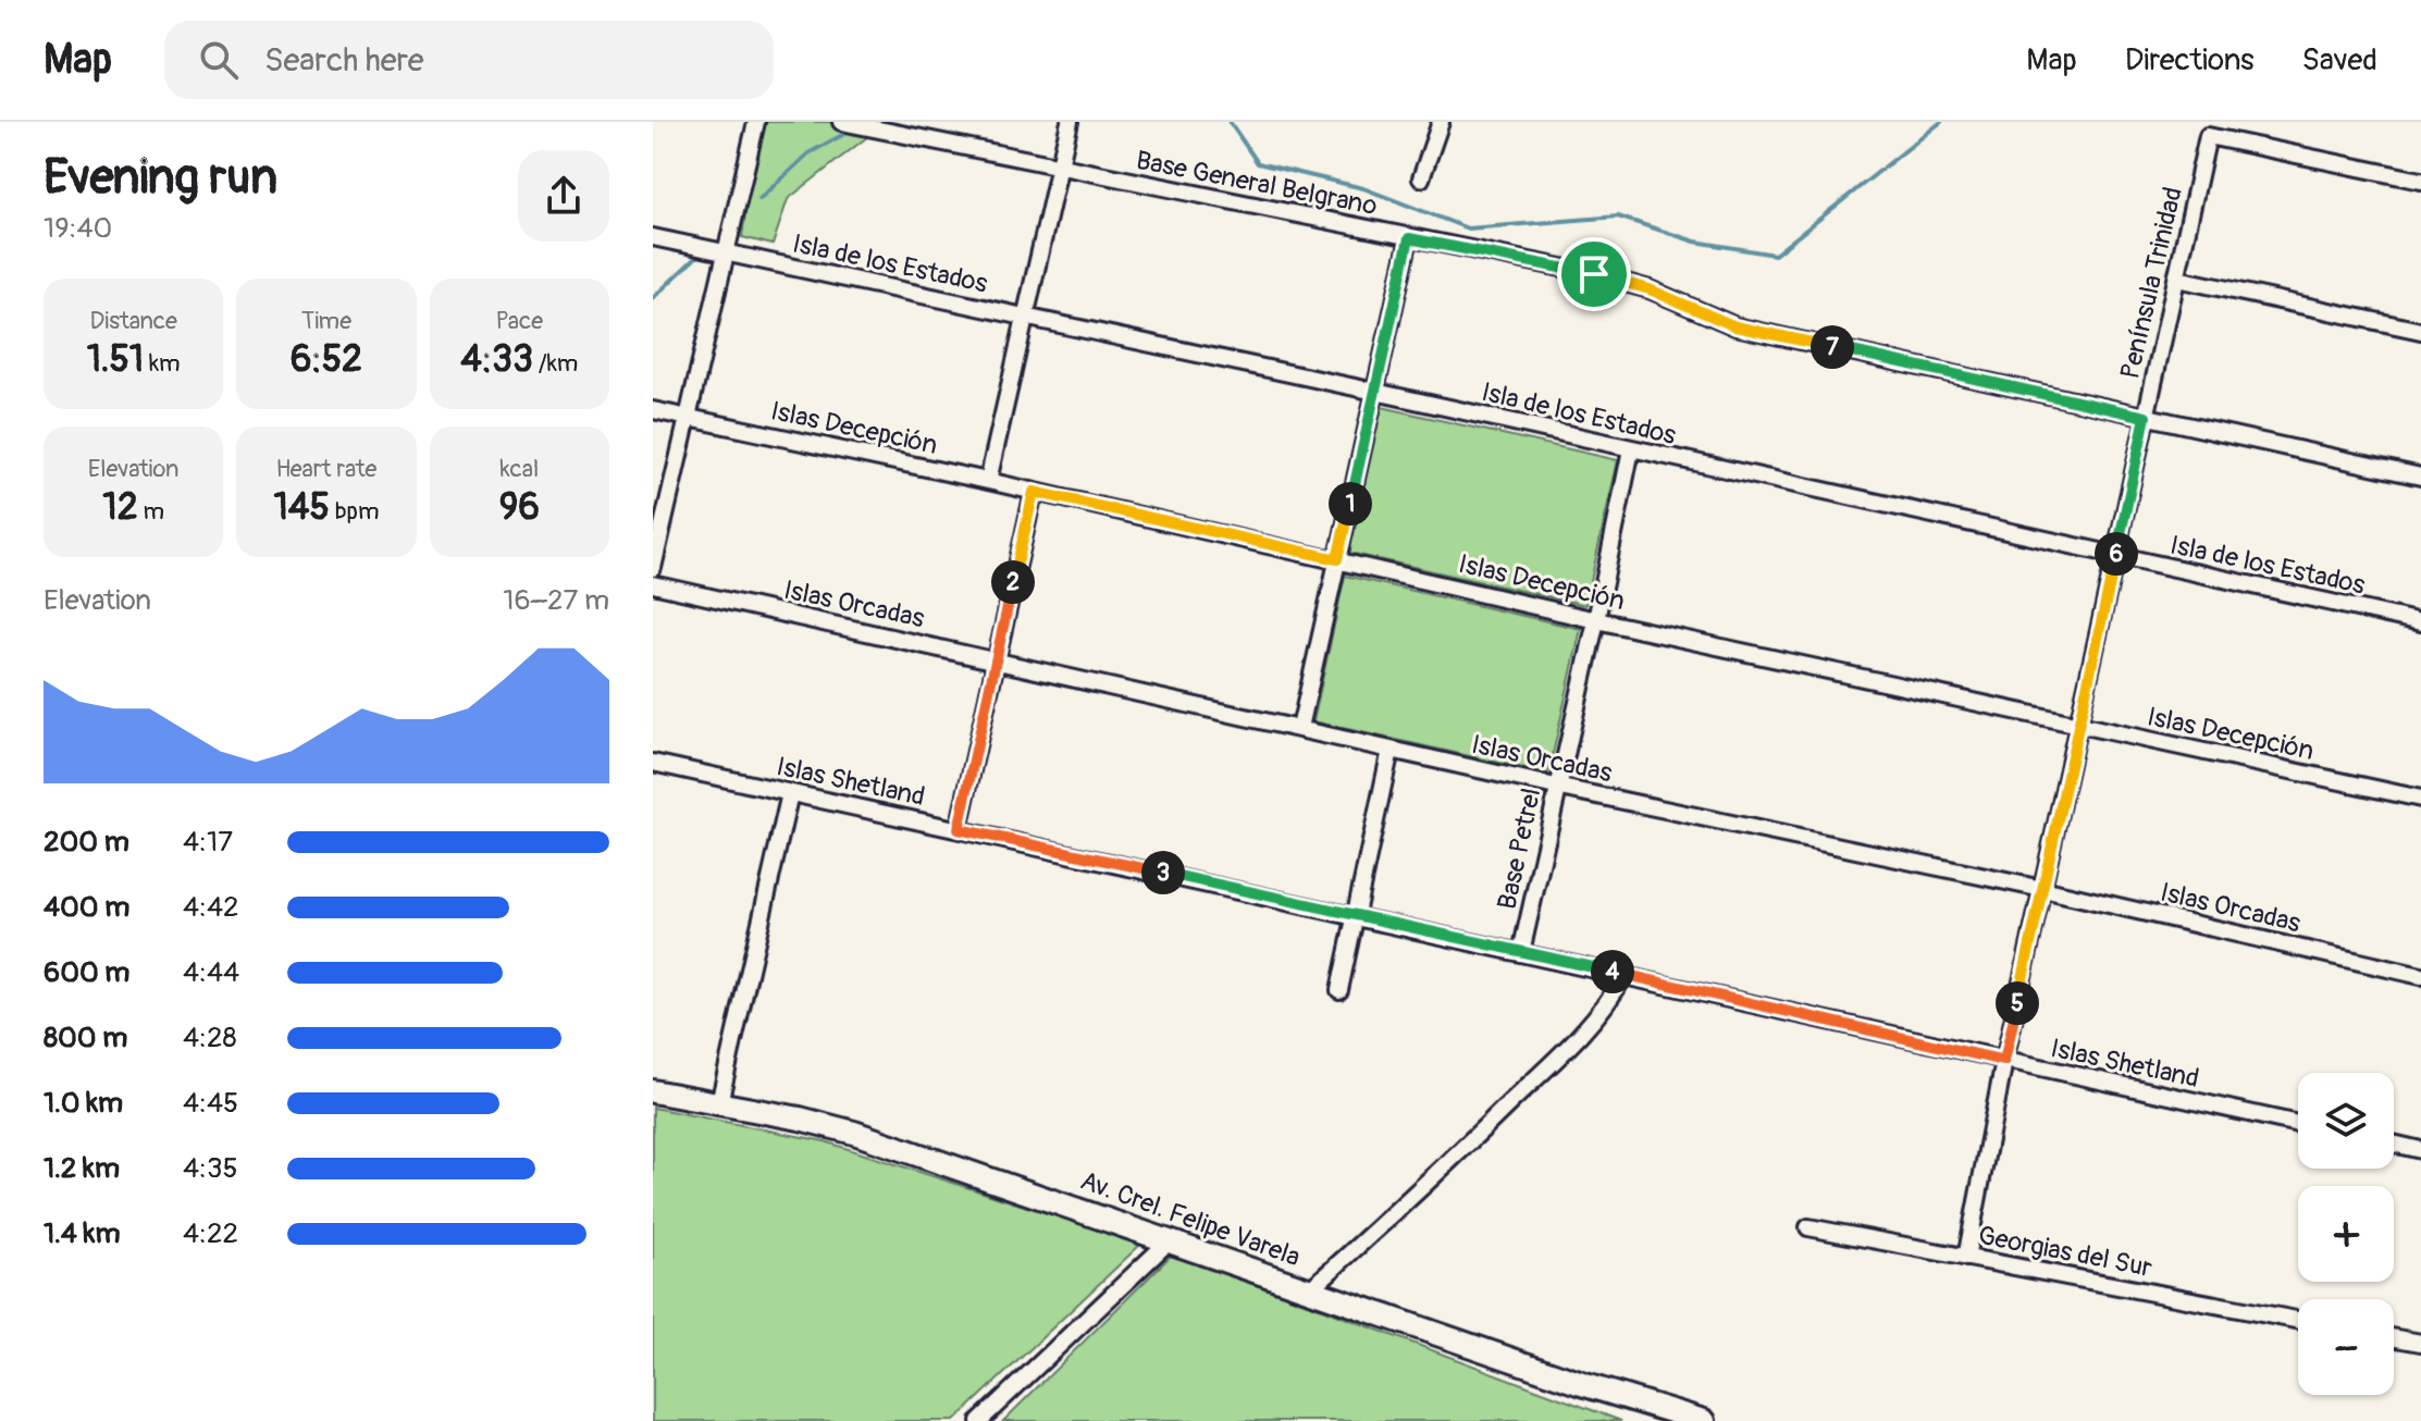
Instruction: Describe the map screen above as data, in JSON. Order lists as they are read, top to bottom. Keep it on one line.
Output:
{"streets":{"main road":["Av. Crel. Felipe Varela"],"street":["Base General Belgrano","Isla de los Estados","Península Trinidad","Islas Decepción","Islas Orcadas","Islas Shetland","Base Petrel","Georgias del Sur"]},"crossings":[["Base General Belgrano","Península Trinidad"],["Isla de los Estados","Península Trinidad"],["Isla de los Estados","Base Petrel"],["Península Trinidad","Islas Decepción"],["Península Trinidad","Islas Orcadas"],["Península Trinidad","Islas Shetland"],["Península Trinidad","Georgias del Sur"],["Islas Decepción","Base Petrel"],["Islas Orcadas","Base Petrel"],["Islas Shetland","Base Petrel"]],"page":{"header":"Map","search":"Search here","nav":["Map","Directions","Saved"],"heading":["Evening run","19:40"],"stats":[["Distance","1.51 km"],["Time","6:52"],["Pace","4:33 /km"],["Elevation","12 m"],["Heart rate","145 bpm"],["kcal","96"]],"pins":["7","1","6","2","3","4","5"],"chart":["Elevation","16–27 m"],"list":[{"name":"200 m","note":"4:17"},{"name":"400 m","note":"4:42"},{"name":"600 m","note":"4:44"},{"name":"800 m","note":"4:28"},{"name":"1.0 km","note":"4:45"},{"name":"1.2 km","note":"4:35"},{"name":"1.4 km","note":"4:22"}],"map_buttons":["+","−"]}}
